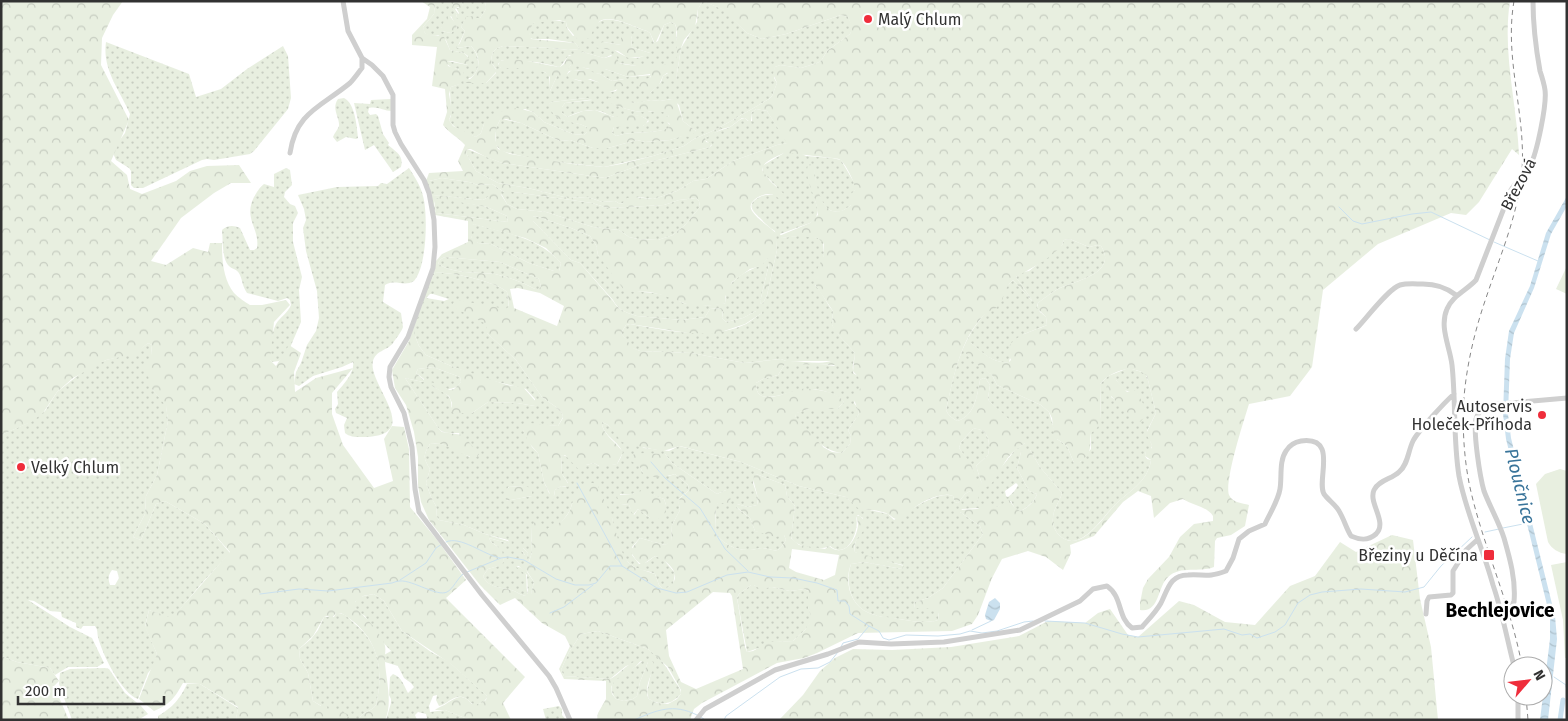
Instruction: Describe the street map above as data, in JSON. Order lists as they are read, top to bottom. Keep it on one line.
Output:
{"streets":{"street":["Březová"]},"districts":["Bechlejovice"],"water":["Ploučnice"],"places":{"other":["Malý Chlum","Autoservis Holeček-Příhoda","Velký Chlum"],"transit":["Březiny u Děčína"]},"scale_bar":"200 m","north":"top right"}
